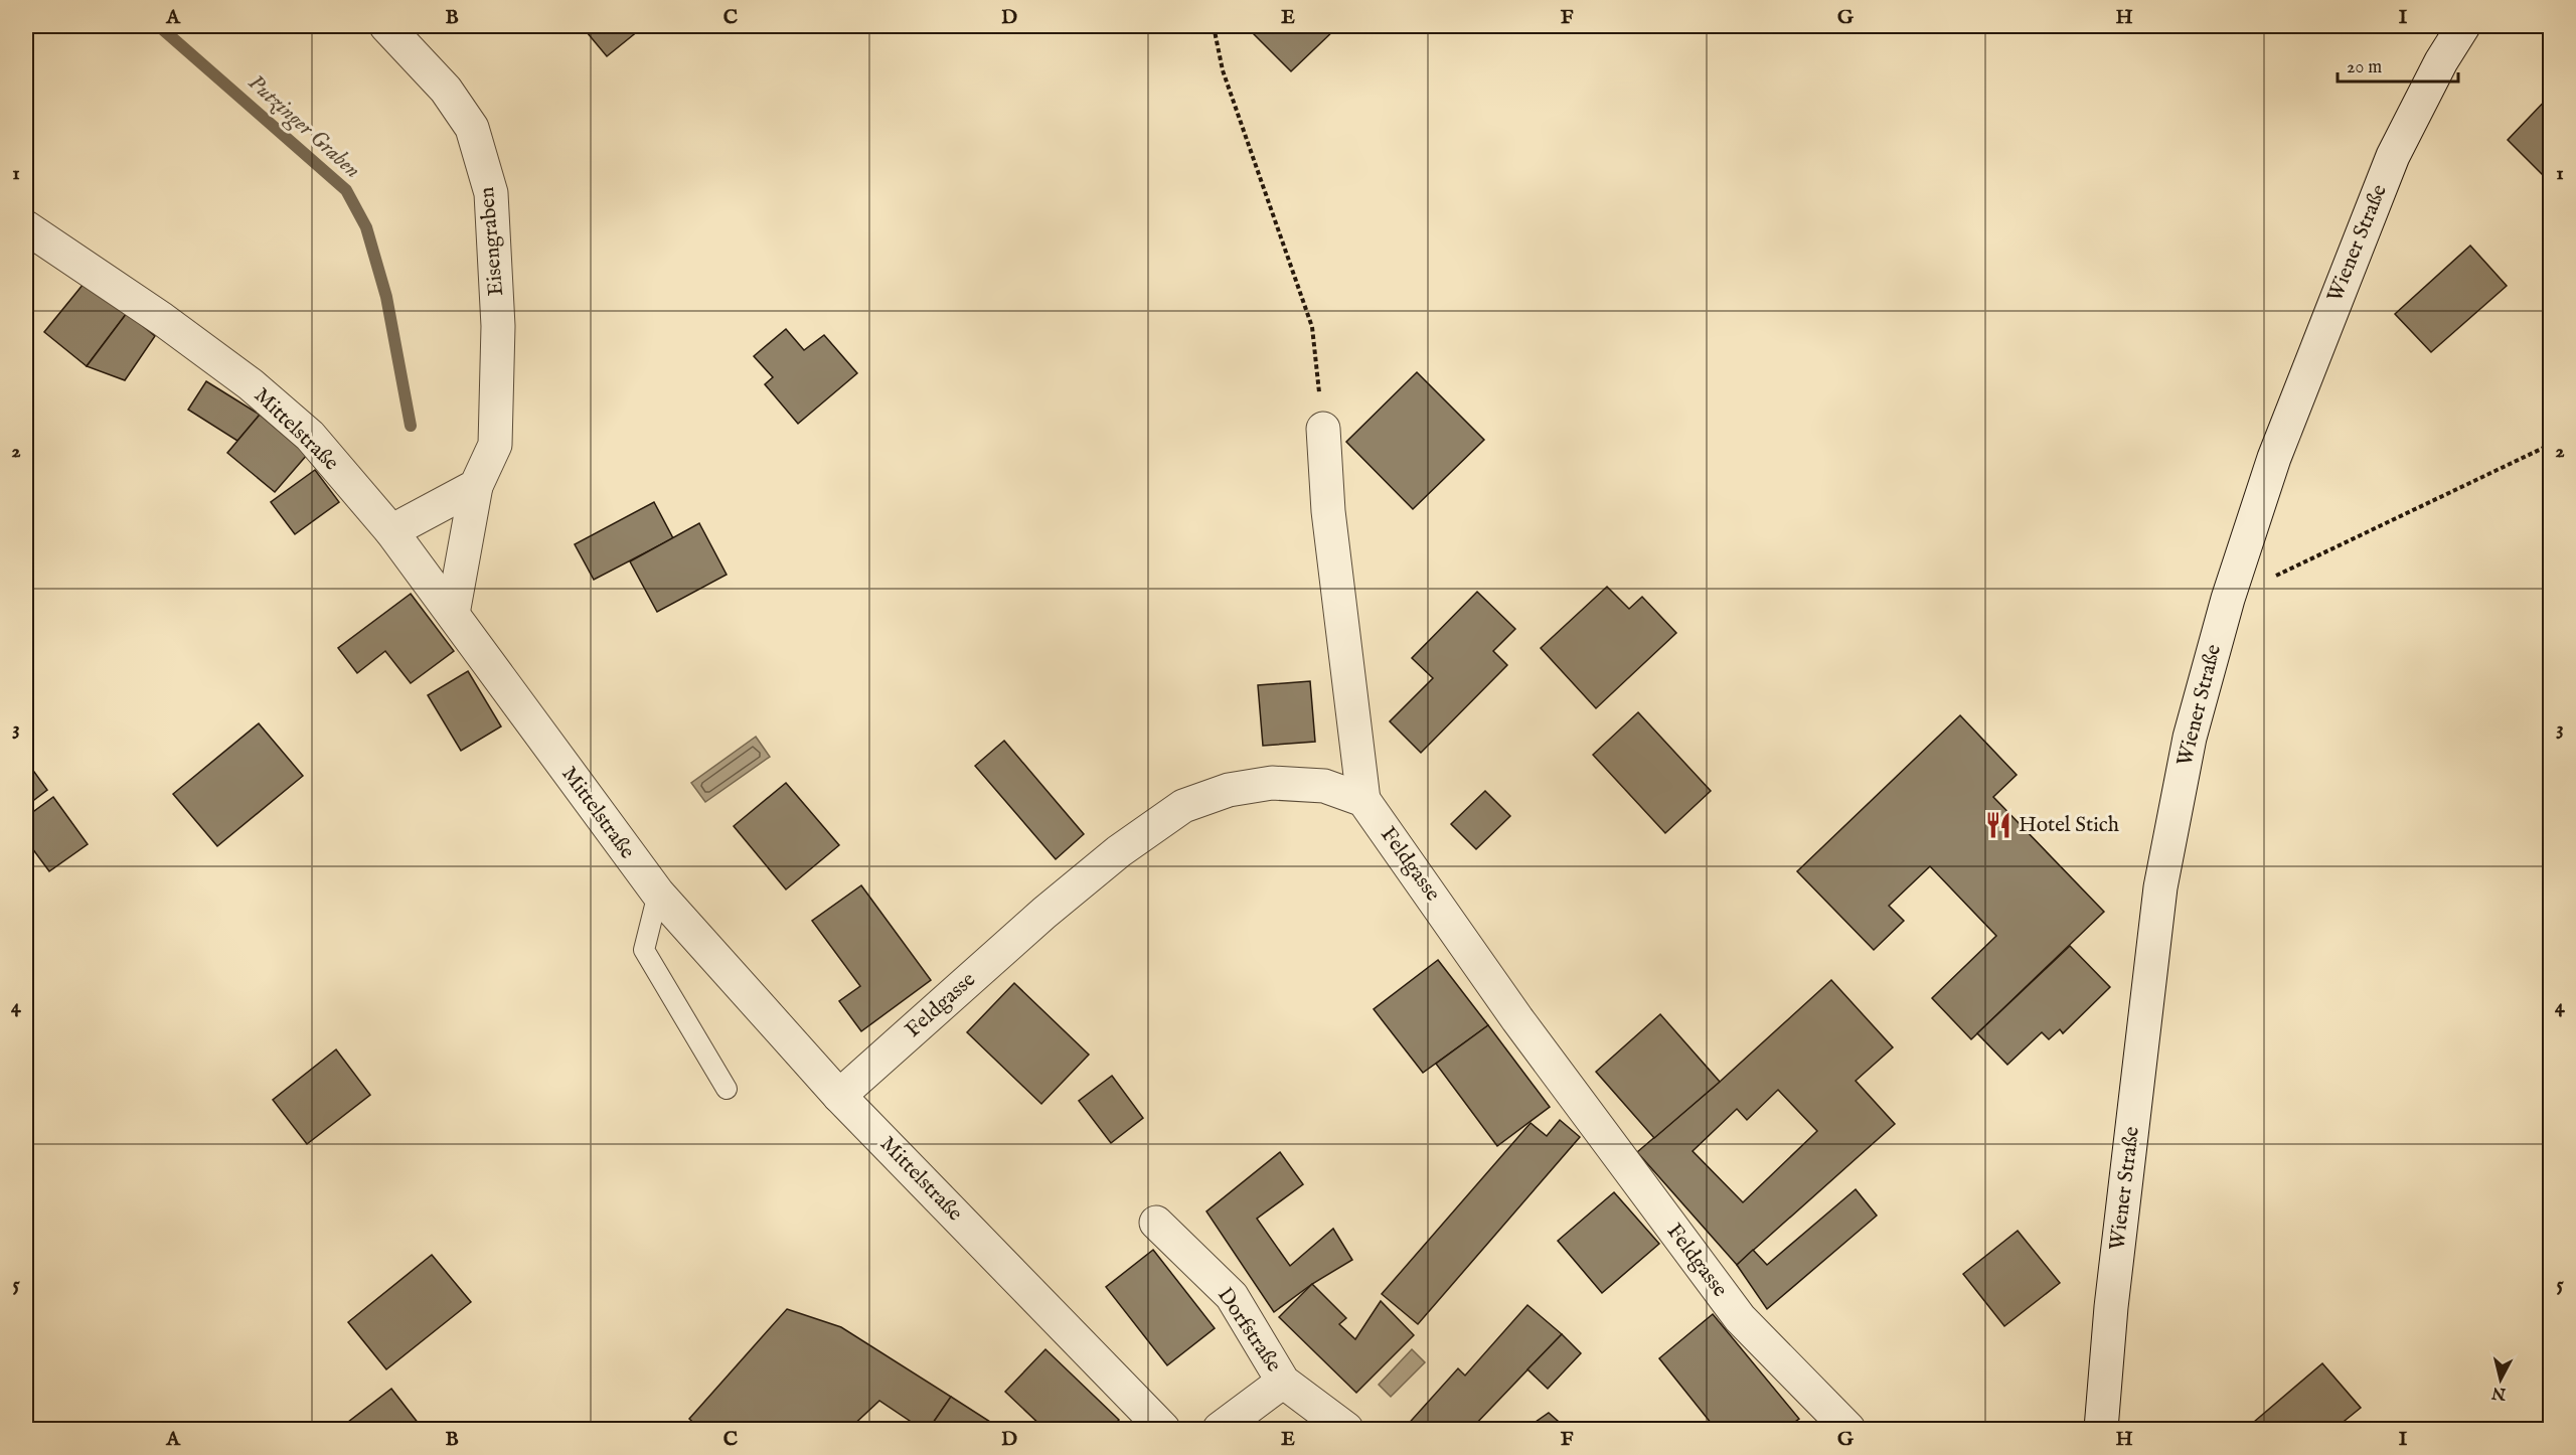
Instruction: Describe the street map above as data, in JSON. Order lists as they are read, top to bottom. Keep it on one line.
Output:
{"streets":{"street":["Eisengraben","Wiener Straße","Mittelstraße","Feldgasse","Dorfstraße"]},"crossings":[["Eisengraben","Mittelstraße"],["Mittelstraße","Feldgasse"]],"water":["Putzinger Graben"],"places":{"restaurant":["Hotel Stich"]},"scale_bar":"20 m","north":"bottom","grid":{"columns":["A","B","C","D","E","F","G","H","I"],"rows":["1","2","3","4","5"]}}
